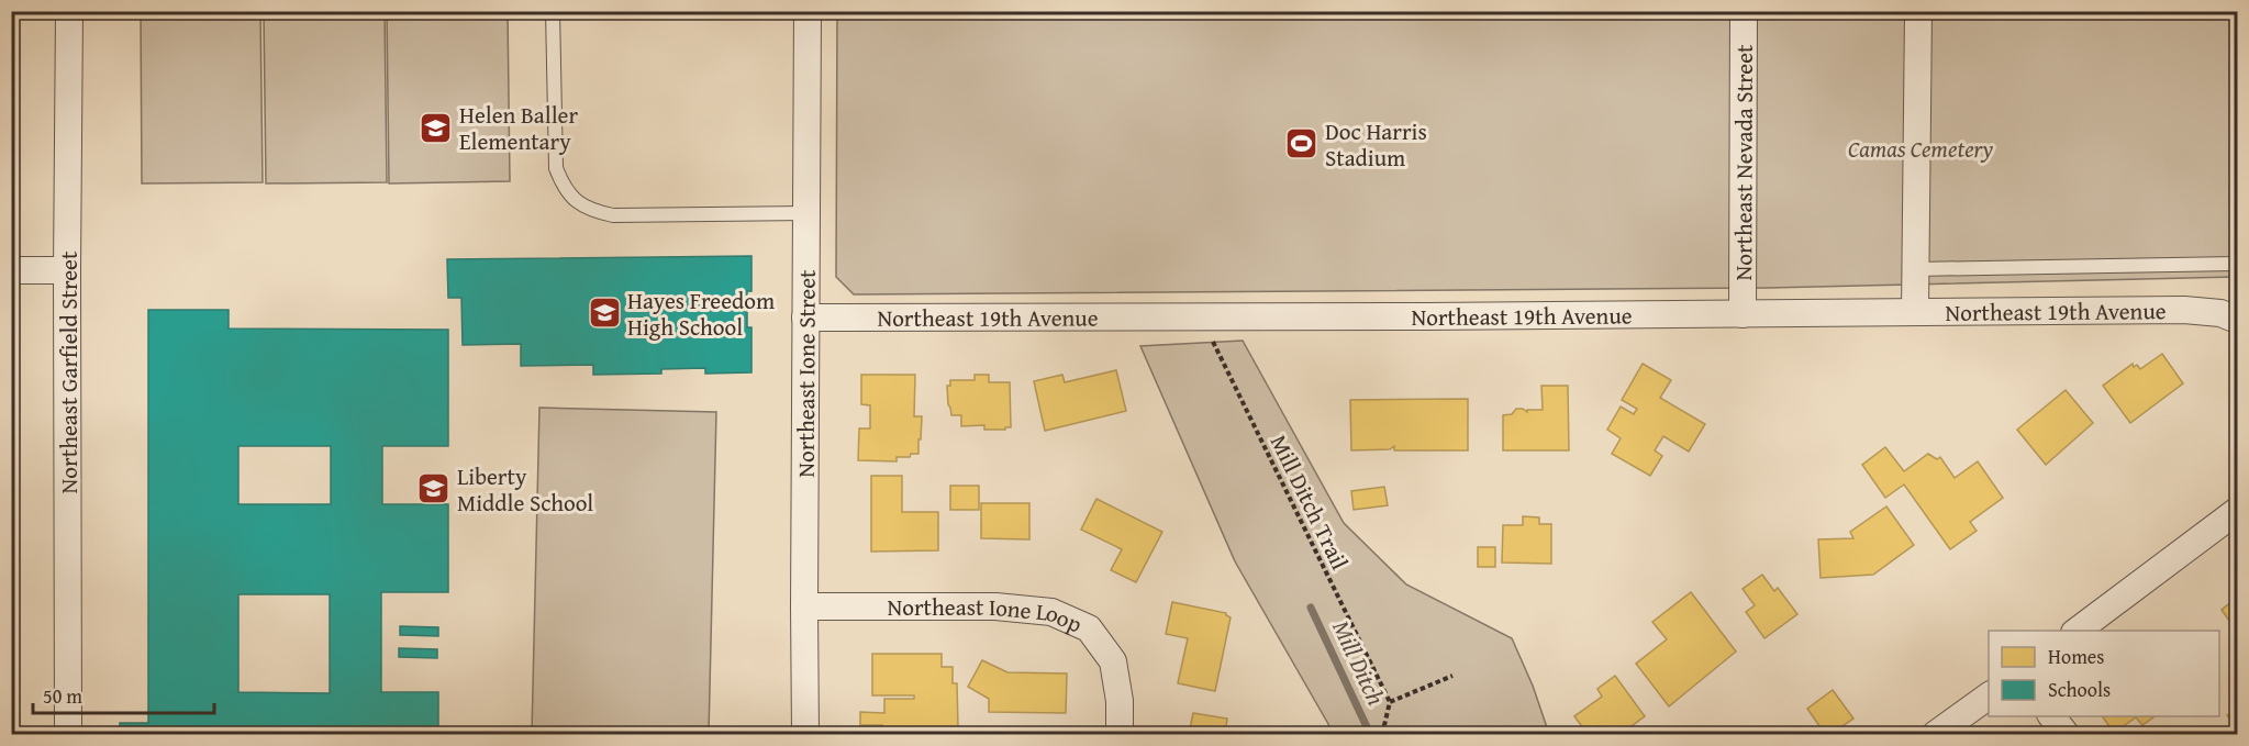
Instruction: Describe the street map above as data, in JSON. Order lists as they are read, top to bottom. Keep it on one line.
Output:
{"streets":{"street":["Northeast Nevada Street","Northeast 19th Avenue","Northeast Garfield Street","Northeast Ione Street","Northeast Ione Loop"],"path":["Mill Ditch Trail"]},"crossings":[["Northeast Nevada Street","Northeast 19th Avenue"],["Northeast 19th Avenue","Northeast Ione Street"],["Northeast 19th Avenue","Mill Ditch Trail"],["Northeast Ione Street","Northeast Ione Loop"]],"water":["Mill Ditch"],"parks":["Camas Cemetery"],"places":{"school or university":["Helen Baller Elementary","Hayes Freedom High School","Liberty Middle School"],"sports":["Doc Harris Stadium"]},"legend":["Homes","Schools"],"scale_bar":"50 m"}
